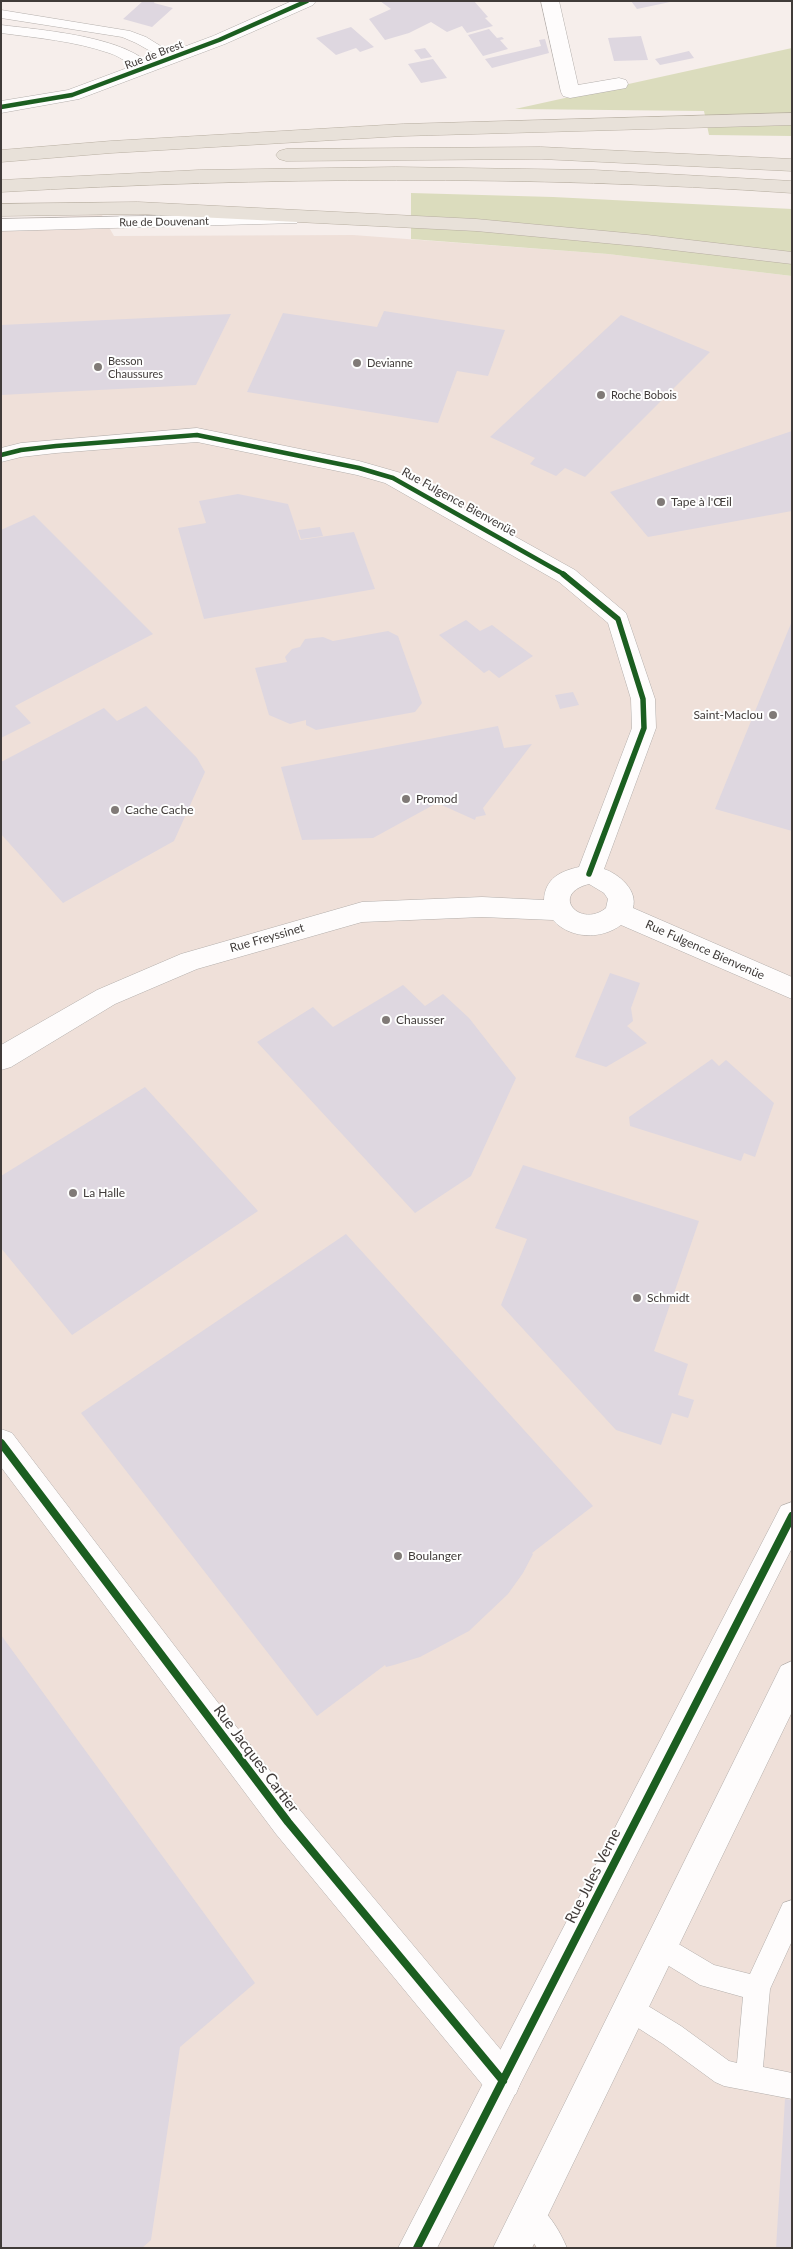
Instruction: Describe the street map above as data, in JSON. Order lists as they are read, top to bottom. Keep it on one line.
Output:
{"streets":{"street":["Rue de Brest","Rue de Douvenant","Rue Fulgence Bienvenüe","Rue Freyssinet","Rue Jacques Cartier","Rue Jules Verne"]},"crossings":[["Rue Fulgence Bienvenüe","Rue Freyssinet"],["Rue Jacques Cartier","Rue Jules Verne"]],"places":["Devianne","Besson Chaussures","Roche Bobois","Tape à l'Œil","Saint-Maclou","Promod","Cache Cache","Chausser","La Halle","Schmidt","Boulanger"]}
